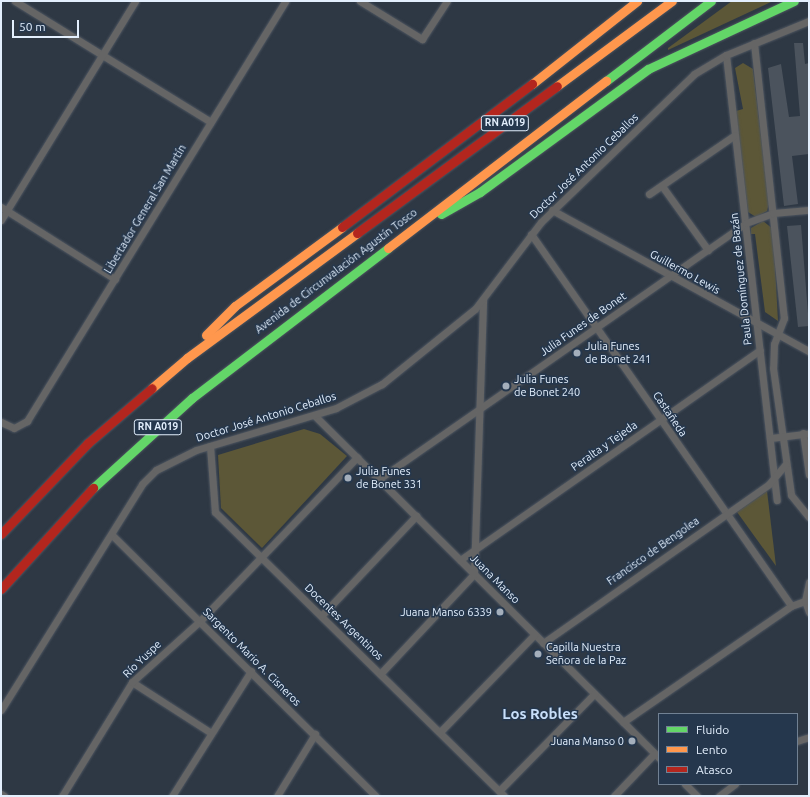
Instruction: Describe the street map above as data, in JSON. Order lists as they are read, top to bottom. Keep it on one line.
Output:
{"streets":{"highway":["RN A019","Avenida de Circunvalación Agustín Tosco"],"street":["Doctor José Antonio Ceballos","Libertador General San Martín","Guillermo Lewis","Paula Domínguez de Bazán","Julia Funes de Bonet","Castañeda","Peralta y Tejeda","Francisco de Bengolea","Juana Manso","Docentes Argentinos","Sargento Mario A. Cisneros","Río Yuspe"]},"crossings":[["Doctor José Antonio Ceballos","Guillermo Lewis"],["Doctor José Antonio Ceballos","Paula Domínguez de Bazán"],["Doctor José Antonio Ceballos","Castañeda"],["Doctor José Antonio Ceballos","Juana Manso"],["Doctor José Antonio Ceballos","Docentes Argentinos"],["Doctor José Antonio Ceballos","Sargento Mario A. Cisneros"],["Guillermo Lewis","Paula Domínguez de Bazán"],["Guillermo Lewis","Julia Funes de Bonet"],["Paula Domínguez de Bazán","Julia Funes de Bonet"],["Paula Domínguez de Bazán","Peralta y Tejeda"],["Paula Domínguez de Bazán","Francisco de Bengolea"],["Julia Funes de Bonet","Castañeda"],["Julia Funes de Bonet","Juana Manso"],["Castañeda","Peralta y Tejeda"],["Castañeda","Francisco de Bengolea"],["Peralta y Tejeda","Juana Manso"],["Francisco de Bengolea","Juana Manso"],["Docentes Argentinos","Río Yuspe"],["Sargento Mario A. Cisneros","Río Yuspe"]],"districts":["Los Robles"],"places":["Julia Funes de Bonet 241","Julia Funes de Bonet 240","Julia Funes de Bonet 331","Juana Manso 6339","Capilla Nuestra Señora de la Paz","Juana Manso 0"],"legend":["Fluido","Lento","Atasco"],"scale_bar":"50 m"}
